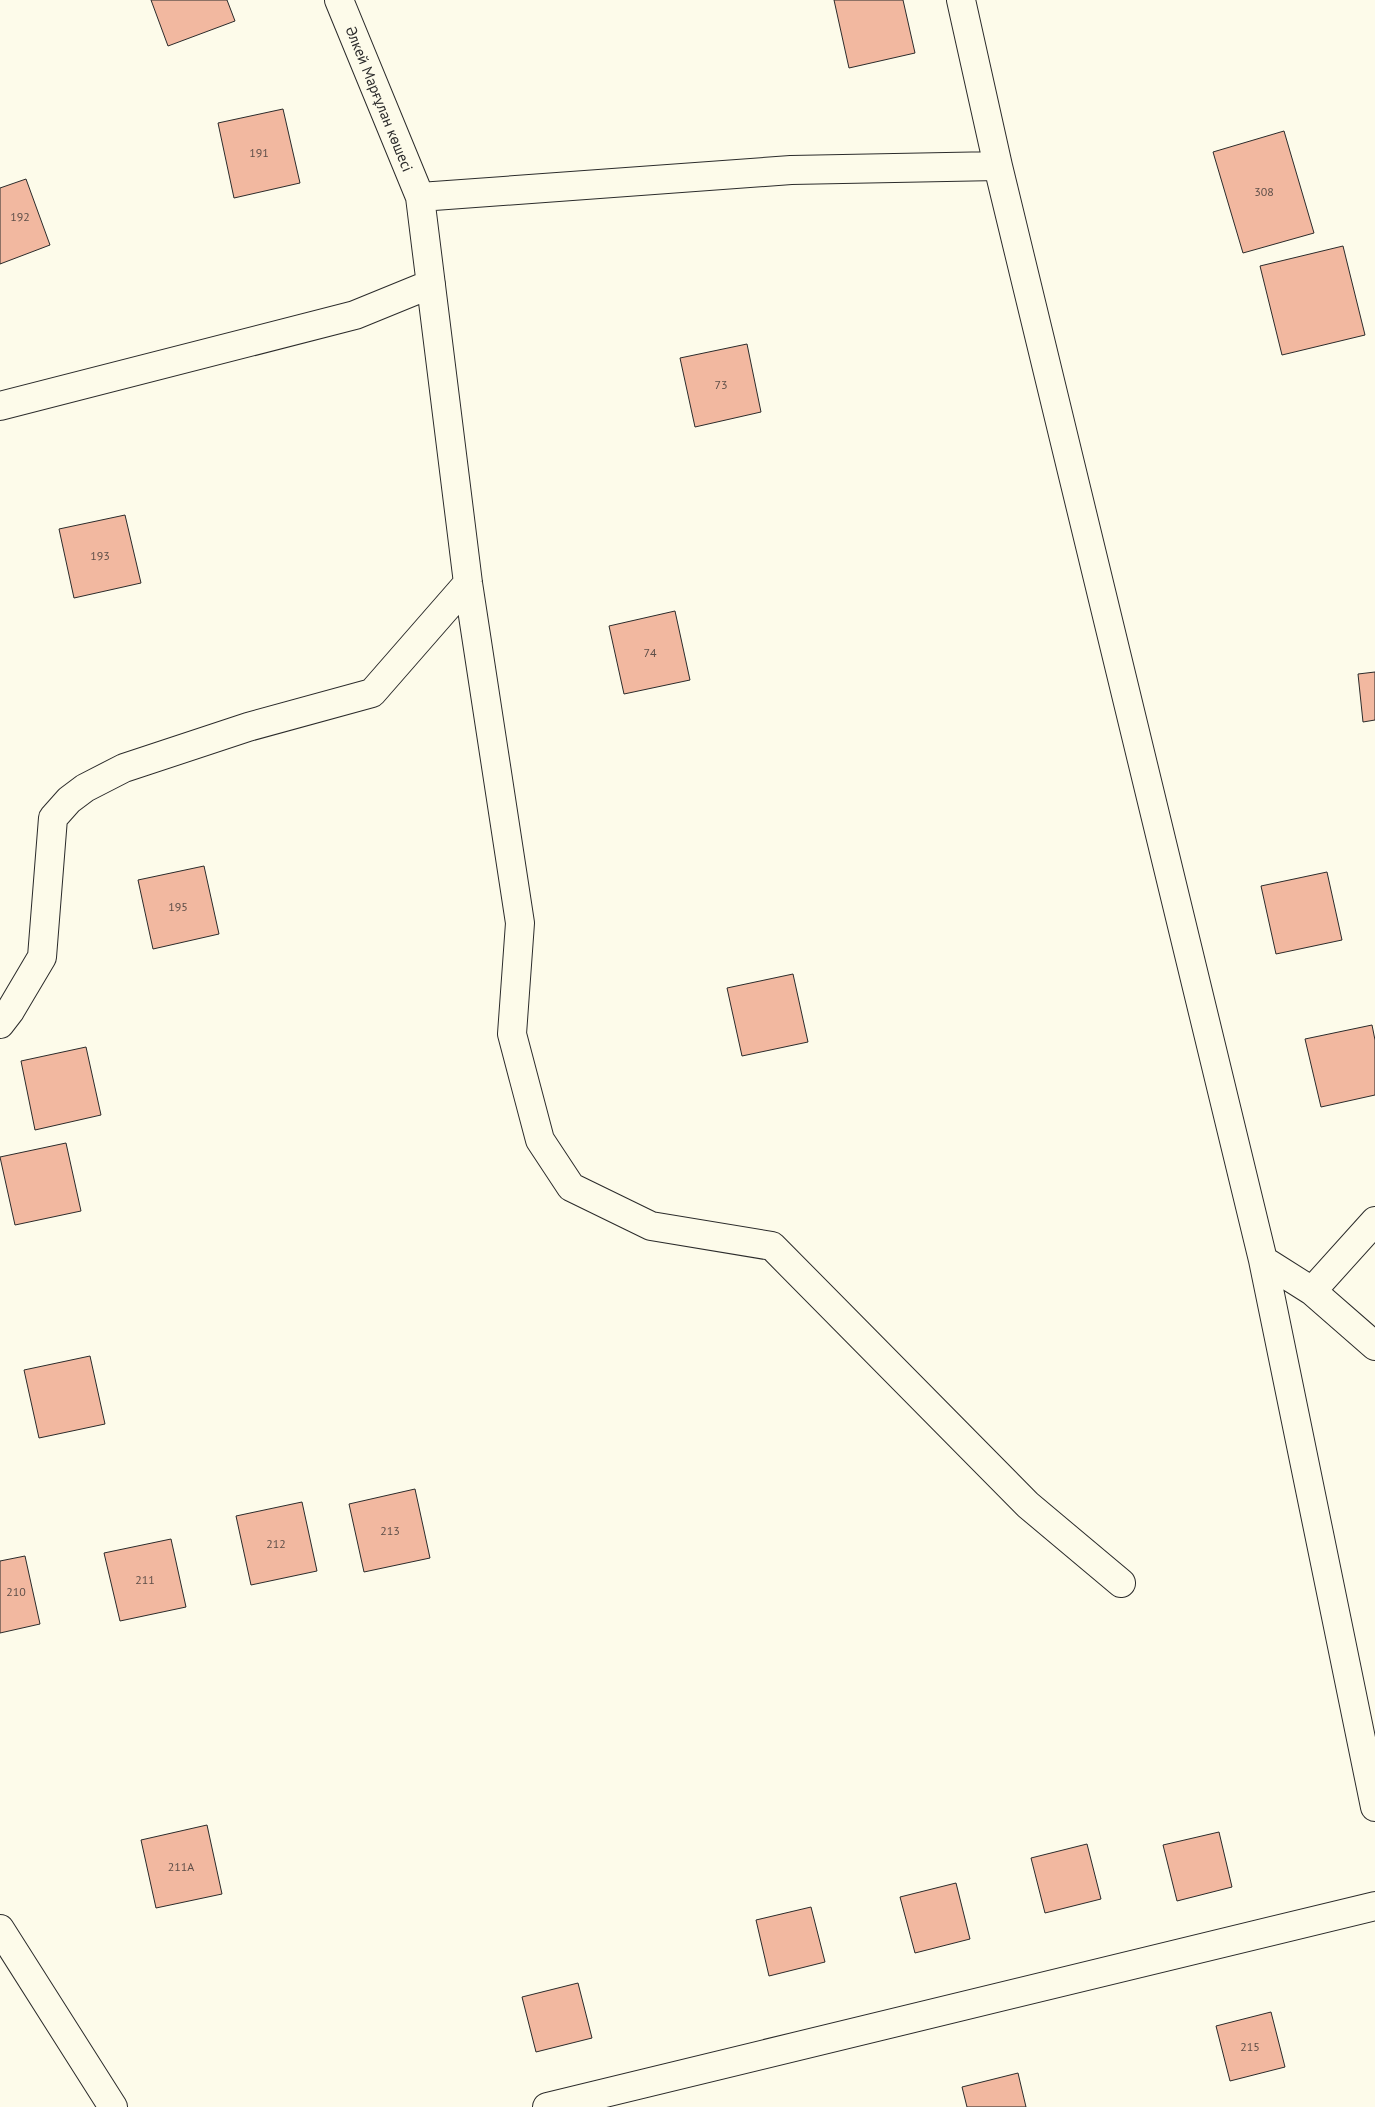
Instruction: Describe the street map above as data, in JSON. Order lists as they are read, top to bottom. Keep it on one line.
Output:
{"streets":{"lane":["Әлкей Марғұлан көшесі"]},"house_numbers":["191","308","192","73","193","74","195","213","212","211","210","211А","215"]}
